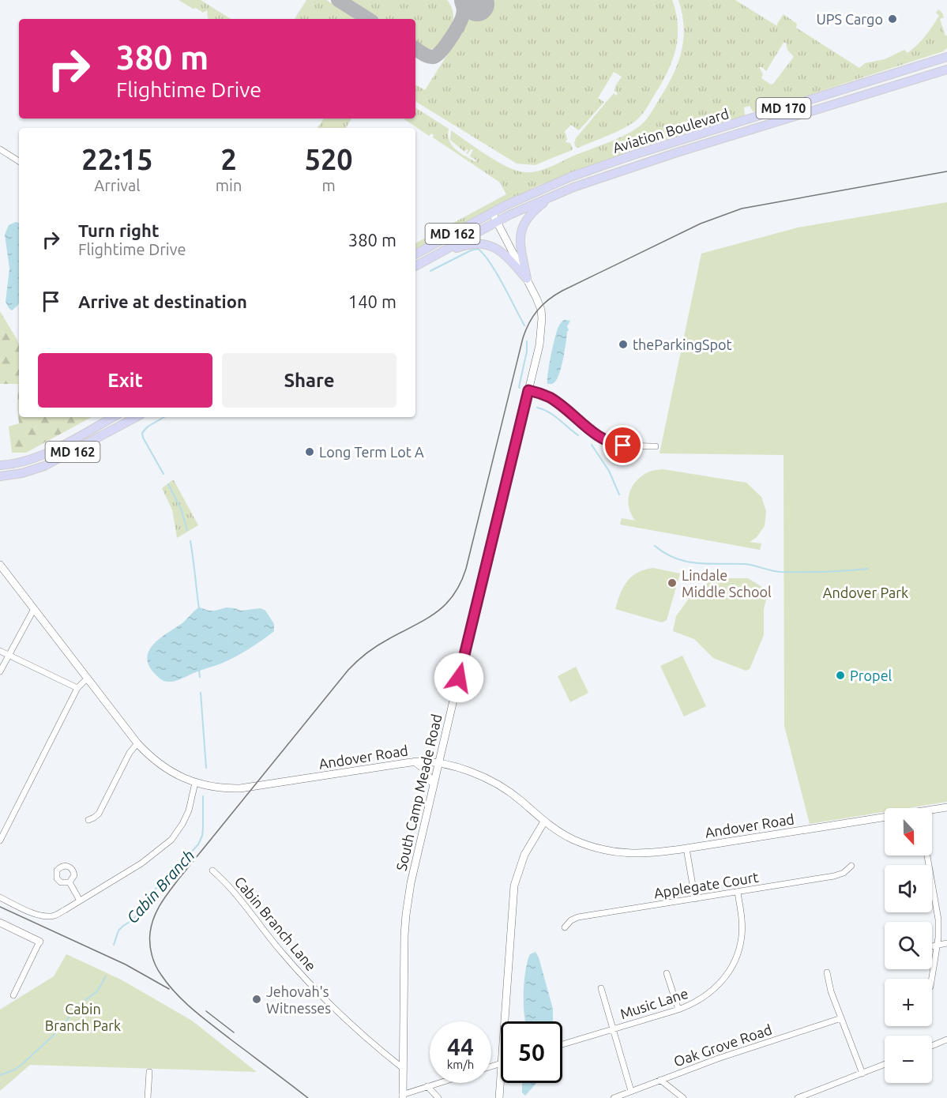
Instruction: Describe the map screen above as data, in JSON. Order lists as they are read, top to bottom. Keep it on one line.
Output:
{"streets":{"main road":["MD 170","Aviation Boulevard","MD 162","Andover Road","South Camp Meade Road"],"street":["Applegate Court","Cabin Branch Lane","Music Lane","Oak Grove Road"]},"crossings":[["MD 170","Aviation Boulevard"],["MD 170","South Camp Meade Road"],["Andover Road","South Camp Meade Road"],["South Camp Meade Road","Cabin Branch Lane"],["Applegate Court","Music Lane"]],"water":["Cabin Branch"],"parks":["Andover Park","Cabin Branch Park"],"places":["UPS Cargo","theParkingSpot","Long Term Lot A","Lindale Middle School","Propel","Jehovah's Witnesses"],"north":"bottom","page":{"turn":["380 m","Flightime Drive"],"eta":["22:15","Arrival","2","min","520","m"],"list":[{"name":"Turn right","note":"Flightime Drive","value":"380 m"},{"name":"Arrive at destination","value":"140 m"}],"buttons":["Exit","Share"],"map_buttons":["+","−"],"speed":"44 km/h","limit":"50"}}
